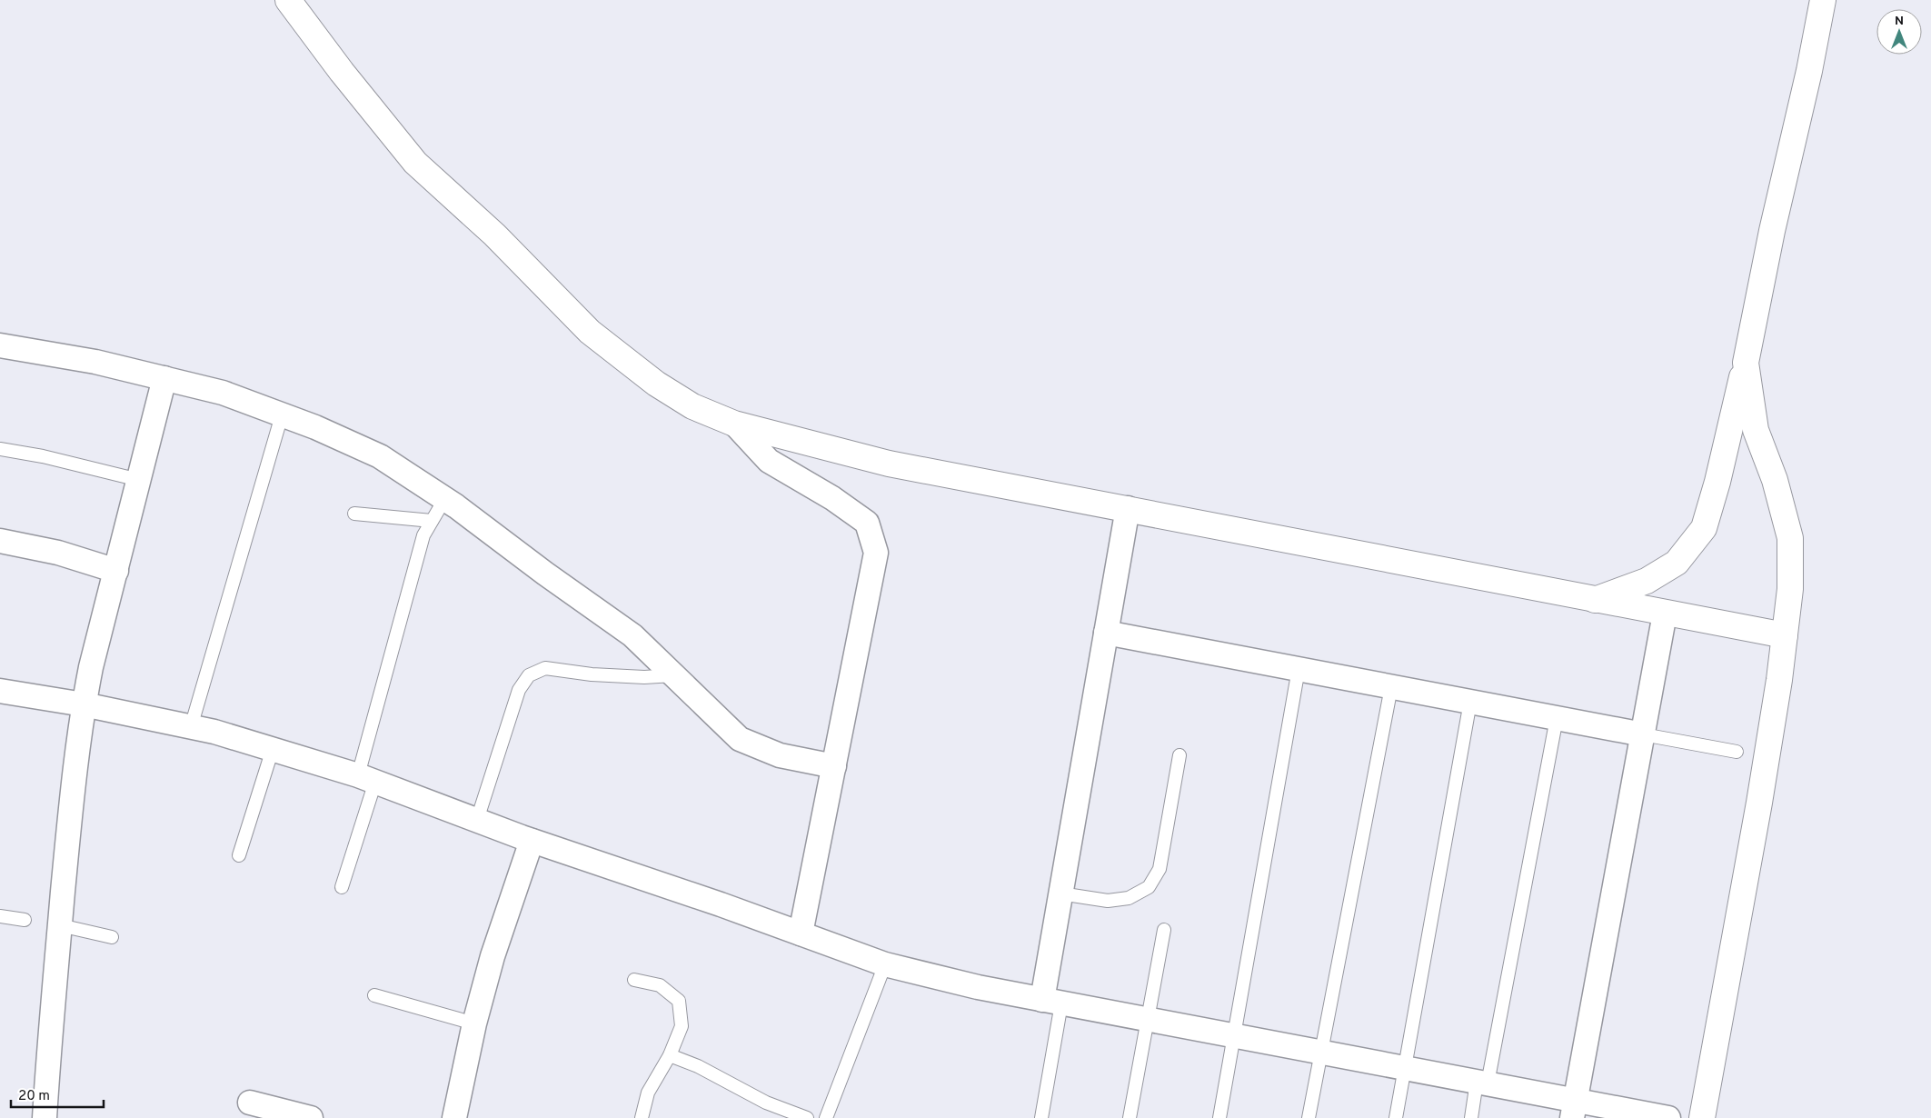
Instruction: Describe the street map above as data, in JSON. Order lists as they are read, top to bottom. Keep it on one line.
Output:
{"scale_bar":"20 m","north":"top"}
